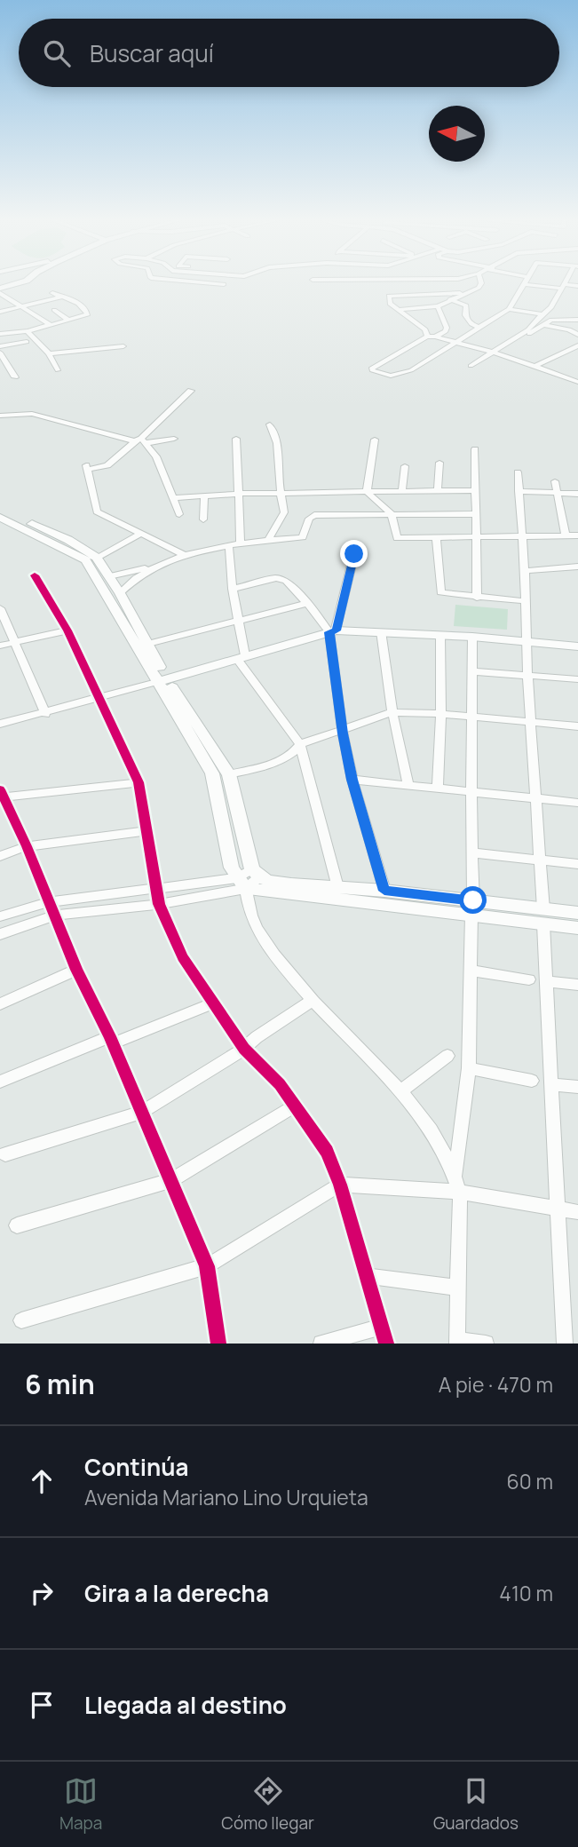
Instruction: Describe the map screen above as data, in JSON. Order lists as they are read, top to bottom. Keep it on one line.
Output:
{"north":"left","page":{"search":"Buscar aquí","heading":["6 min","A pie · 470 m"],"list":[["Continúa","Avenida Mariano Lino Urquieta","60 m"],["Gira a la derecha","410 m"],"Llegada al destino"],"nav":["Mapa","Cómo llegar","Guardados"]}}
